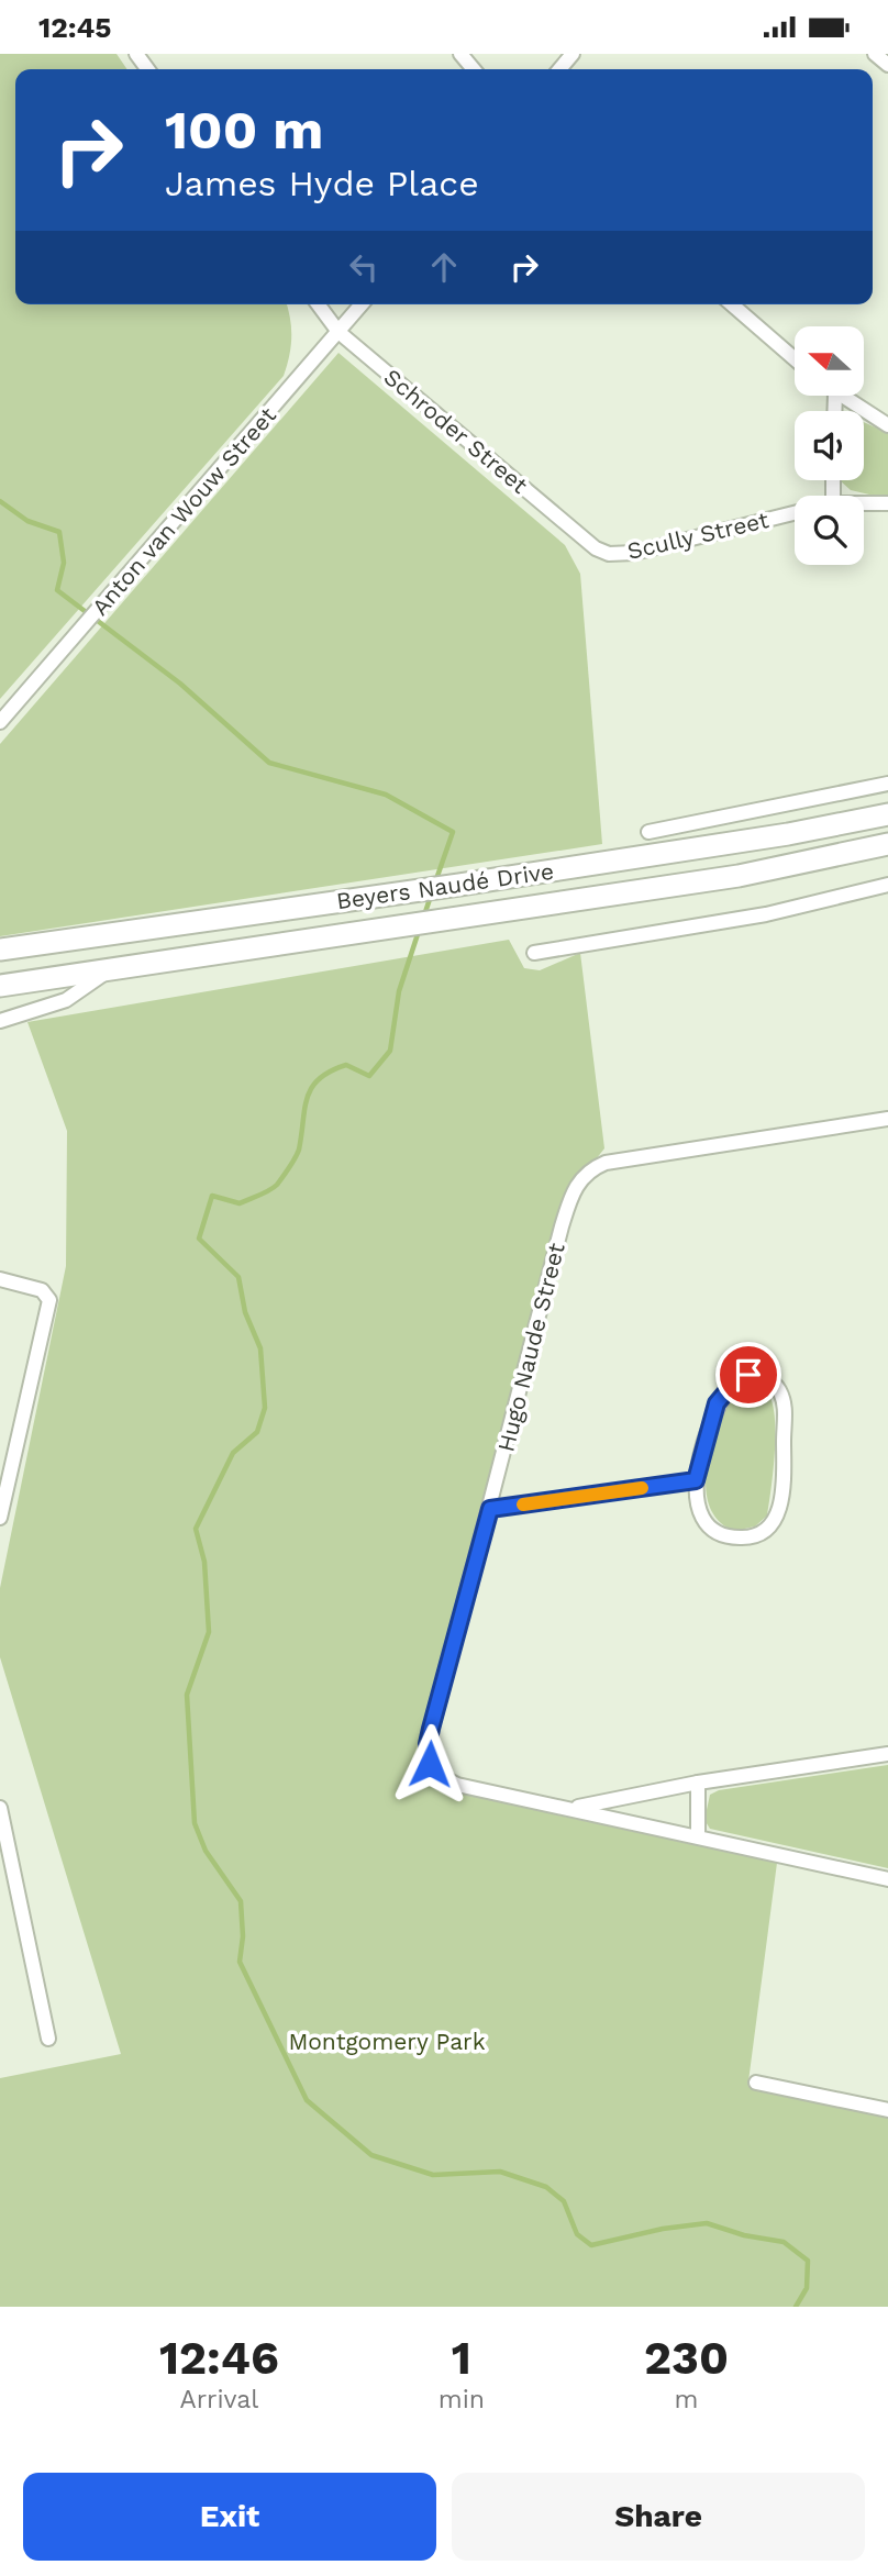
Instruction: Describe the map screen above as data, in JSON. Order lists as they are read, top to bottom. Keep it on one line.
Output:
{"streets":{"main road":["Beyers Naudé Drive"],"street":["Schroder Street","Anton van Wouw Street","Scully Street","Hugo Naude Street"]},"crossings":[["Schroder Street","Anton van Wouw Street"],["Schroder Street","Scully Street"]],"parks":["Montgomery Park"],"north":"left","page":{"status":"12:45","turn":["100 m","James Hyde Place"],"eta":["12:46","Arrival","1","min","230","m"],"buttons":["Exit","Share"]}}
